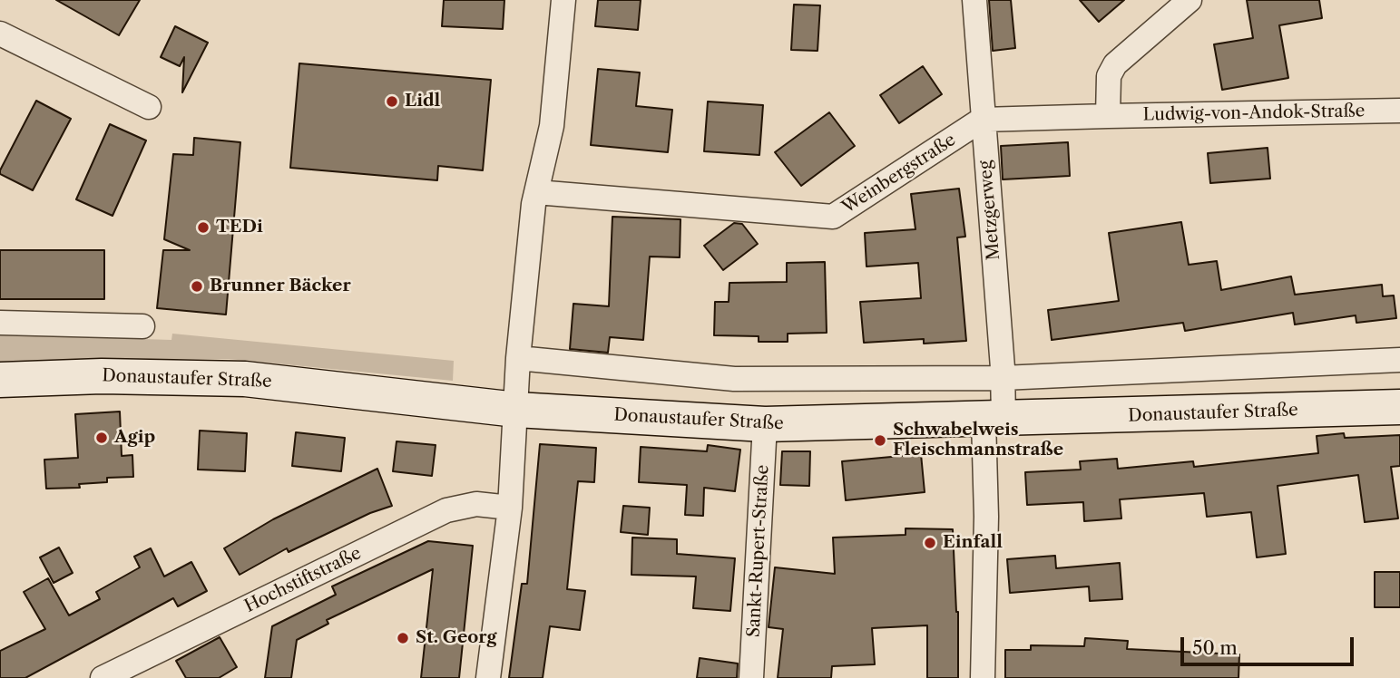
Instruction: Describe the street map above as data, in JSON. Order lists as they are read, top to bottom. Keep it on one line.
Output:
{"streets":{"main road":["Donaustaufer Straße"],"street":["Ludwig-von-Andok-Straße","Weinbergstraße","Metzgerweg","Sankt-Rupert-Straße","Hochstiftstraße"]},"crossings":[["Weinbergstraße","Metzgerweg"],["Metzgerweg","Donaustaufer Straße"],["Donaustaufer Straße","Sankt-Rupert-Straße"]],"places":["Lidl","TEDi","Brunner Bäcker","Agip","Schwabelweis Fleischmannstraße","Einfall","St. Georg"],"scale_bar":"50 m"}
